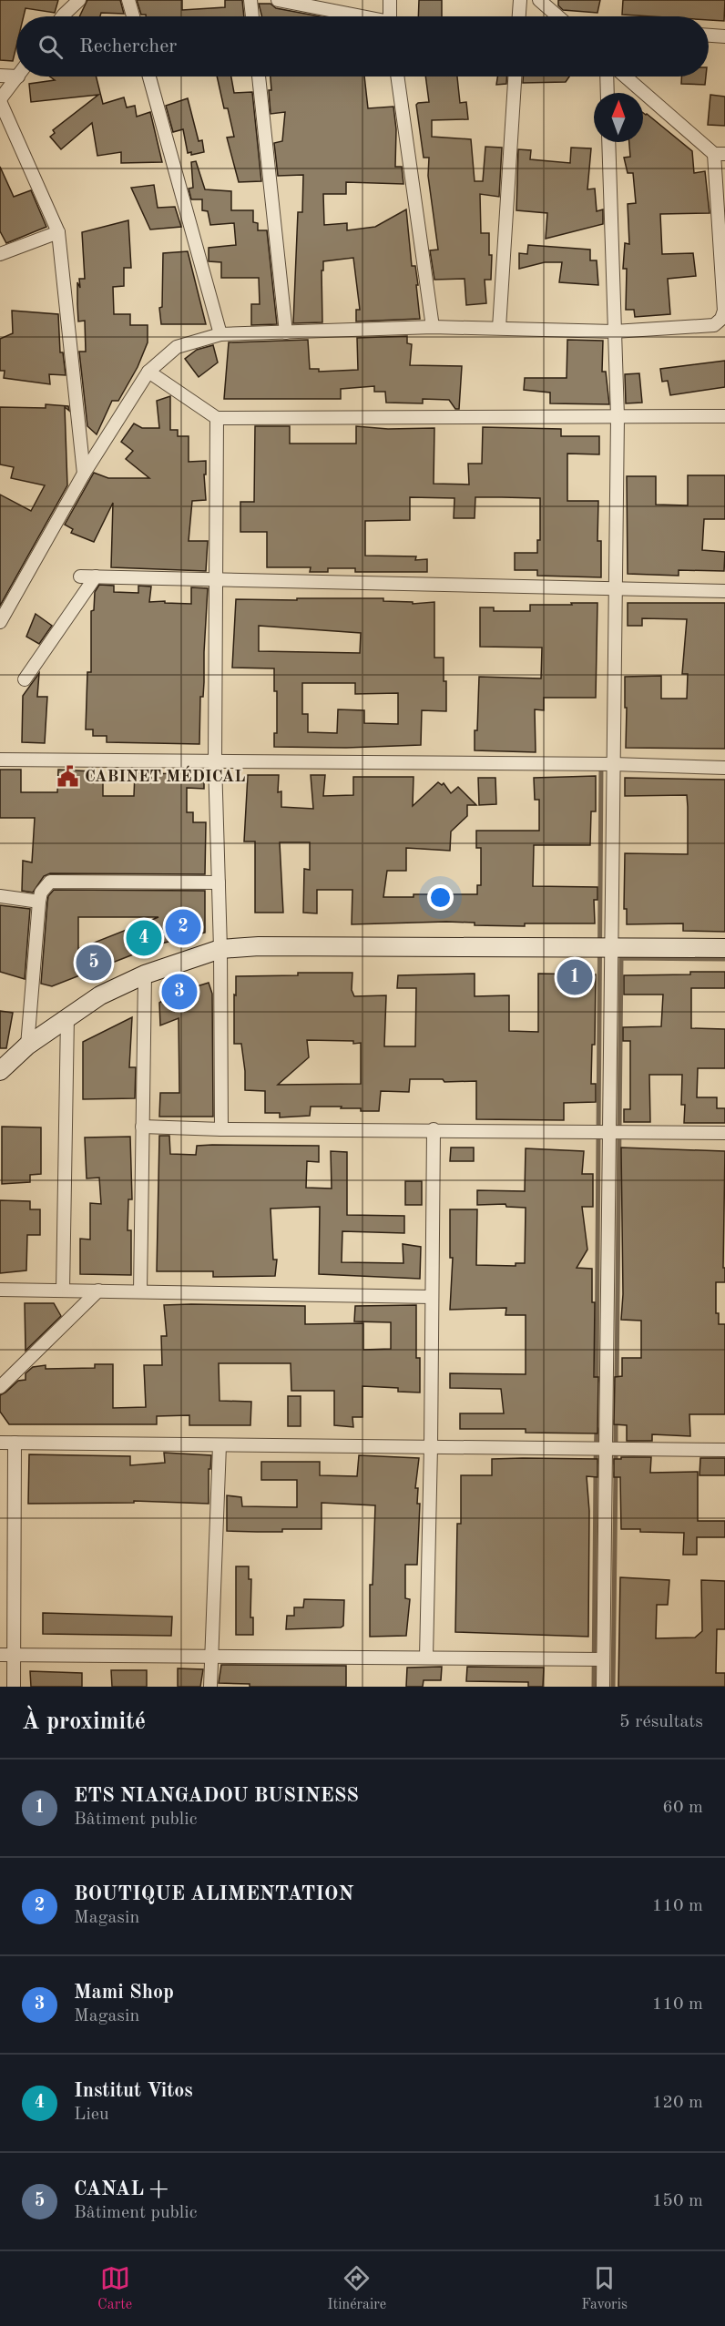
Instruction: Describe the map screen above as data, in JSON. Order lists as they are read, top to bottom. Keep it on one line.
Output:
{"places":{"public building":["CABINET MÉDICAL"]},"north":"top","page":{"search":"Rechercher","pins":["2","4","5","1","3"],"heading":["À proximité","5 résultats"],"list":[{"mark":"1","name":"ETS NIANGADOU BUSINESS","note":"Bâtiment public","value":"60 m"},{"mark":"2","name":"BOUTIQUE ALIMENTATION","note":"Magasin","value":"110 m"},{"mark":"3","name":"Mami Shop","note":"Magasin","value":"110 m"},{"mark":"4","name":"Institut Vitos","note":"Lieu","value":"120 m"},{"mark":"5","name":"CANAL +","note":"Bâtiment public","value":"150 m"}],"nav":["Carte","Itinéraire","Favoris"]}}
